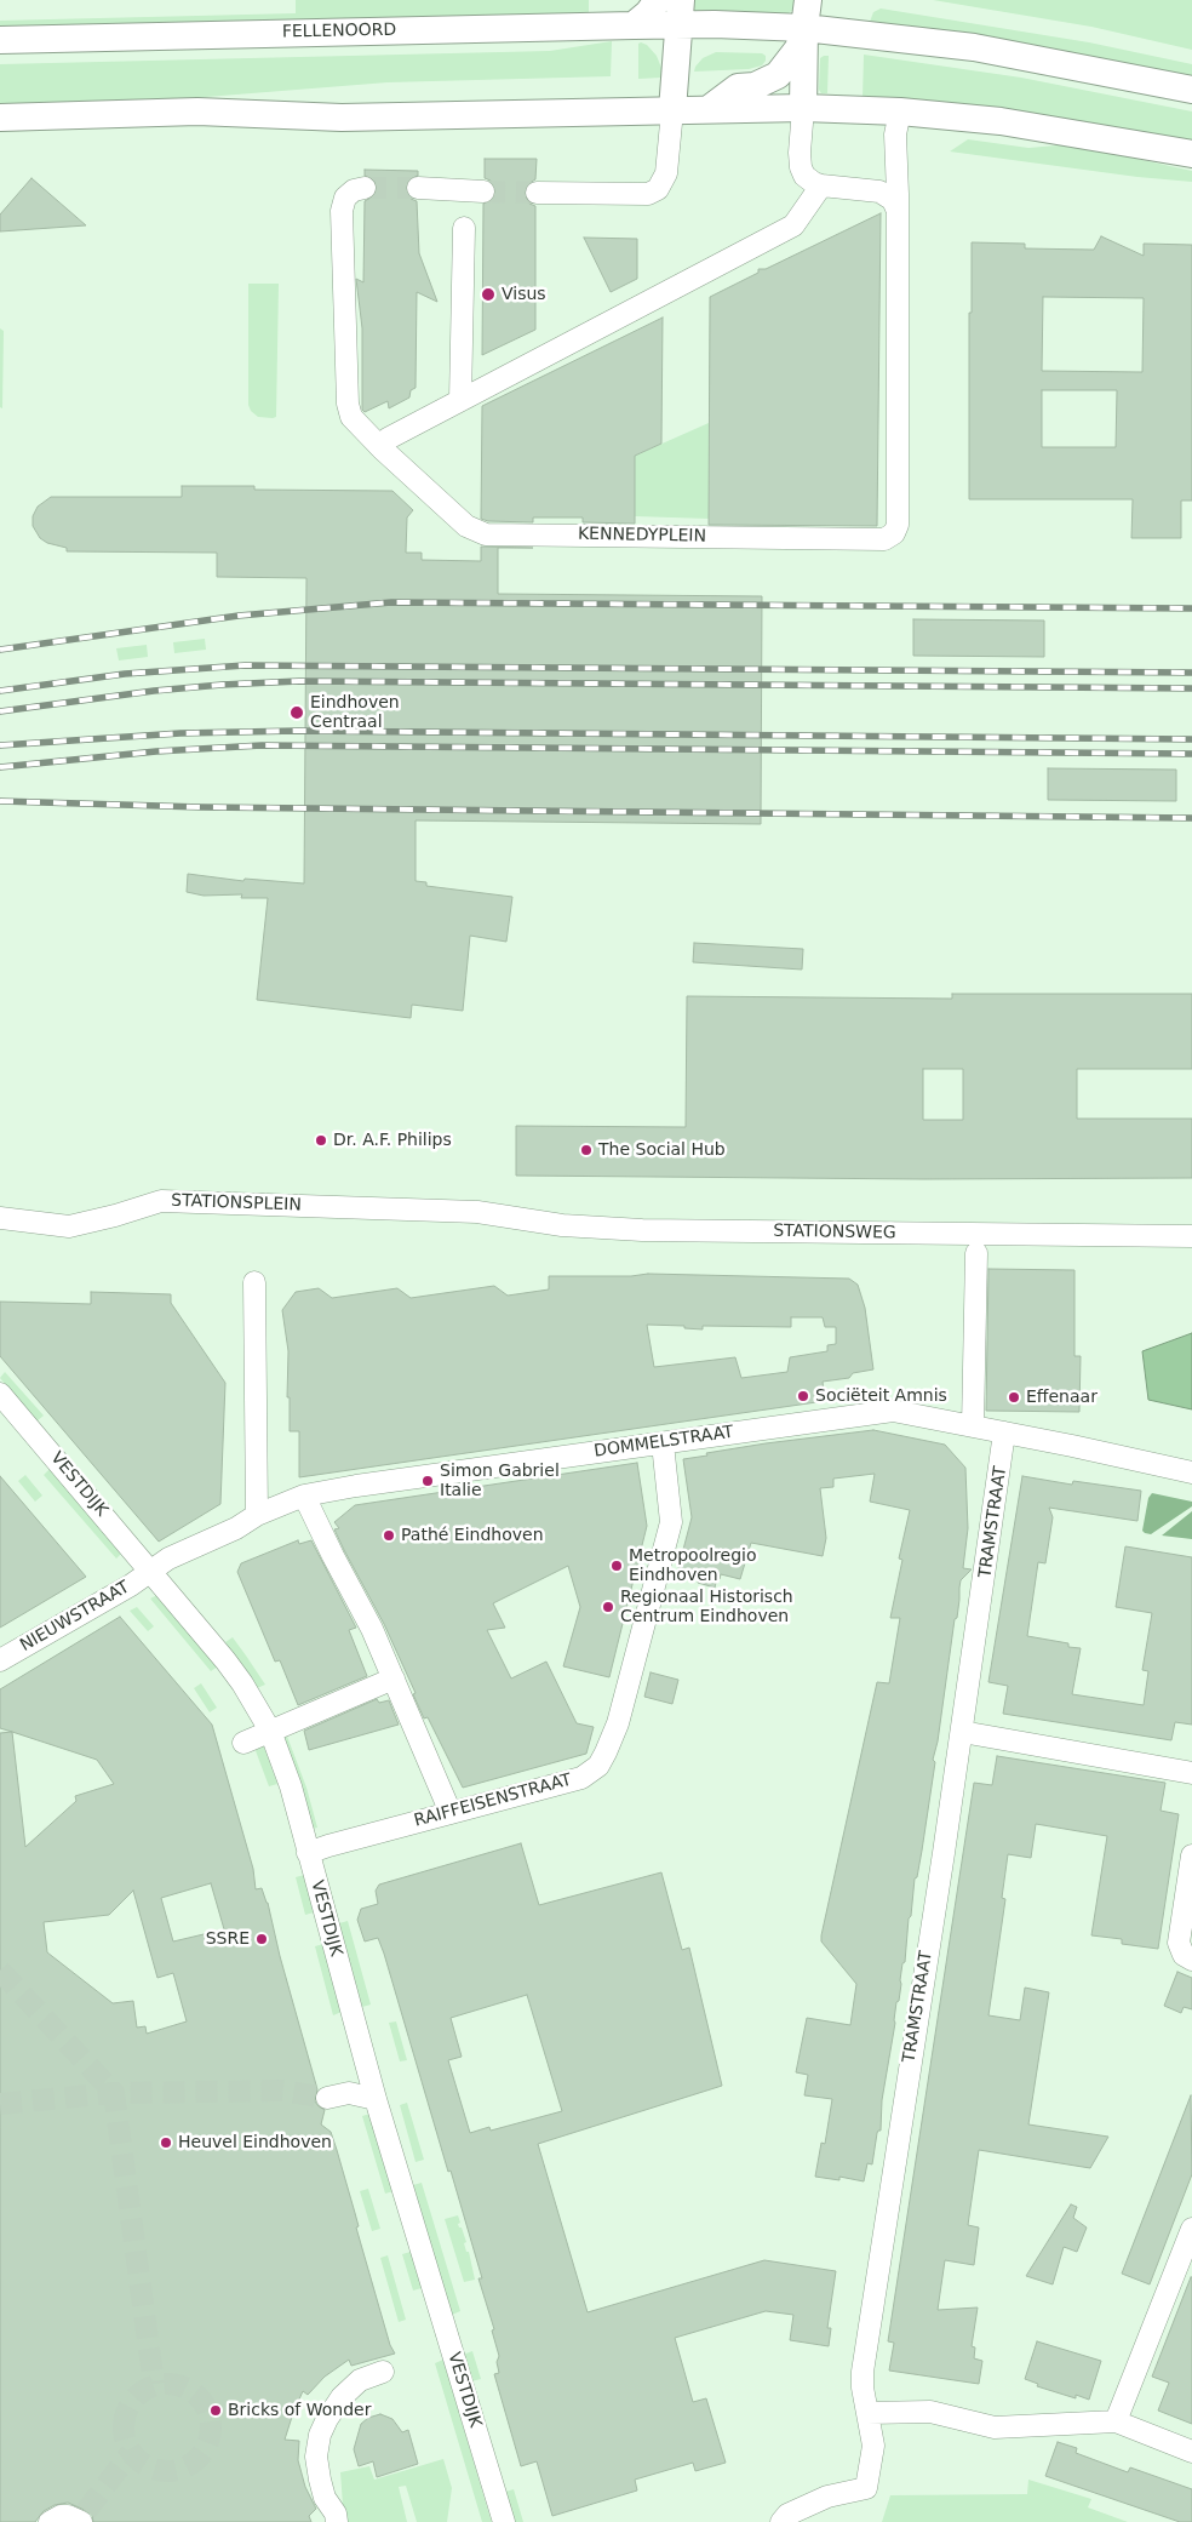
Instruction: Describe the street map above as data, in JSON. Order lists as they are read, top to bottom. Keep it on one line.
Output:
{"streets":{"main road":["FELLENOORD"],"street":["KENNEDYPLEIN","STATIONSPLEIN","STATIONSWEG","DOMMELSTRAAT","VESTDIJK","TRAMSTRAAT","NIEUWSTRAAT","RAIFFEISENSTRAAT"]},"crossings":[["STATIONSPLEIN","STATIONSWEG"],["DOMMELSTRAAT","VESTDIJK"],["DOMMELSTRAAT","TRAMSTRAAT"],["DOMMELSTRAAT","NIEUWSTRAAT"],["DOMMELSTRAAT","RAIFFEISENSTRAAT"],["VESTDIJK","NIEUWSTRAAT"],["VESTDIJK","RAIFFEISENSTRAAT"]],"places":["Visus","Eindhoven Centraal","Dr. A.F. Philips","The Social Hub","Sociëteit Amnis","Effenaar","Simon Gabriel Italie","Pathé Eindhoven","Metropoolregio Eindhoven","Regionaal Historisch Centrum Eindhoven","SSRE","Heuvel Eindhoven","Bricks of Wonder"]}
